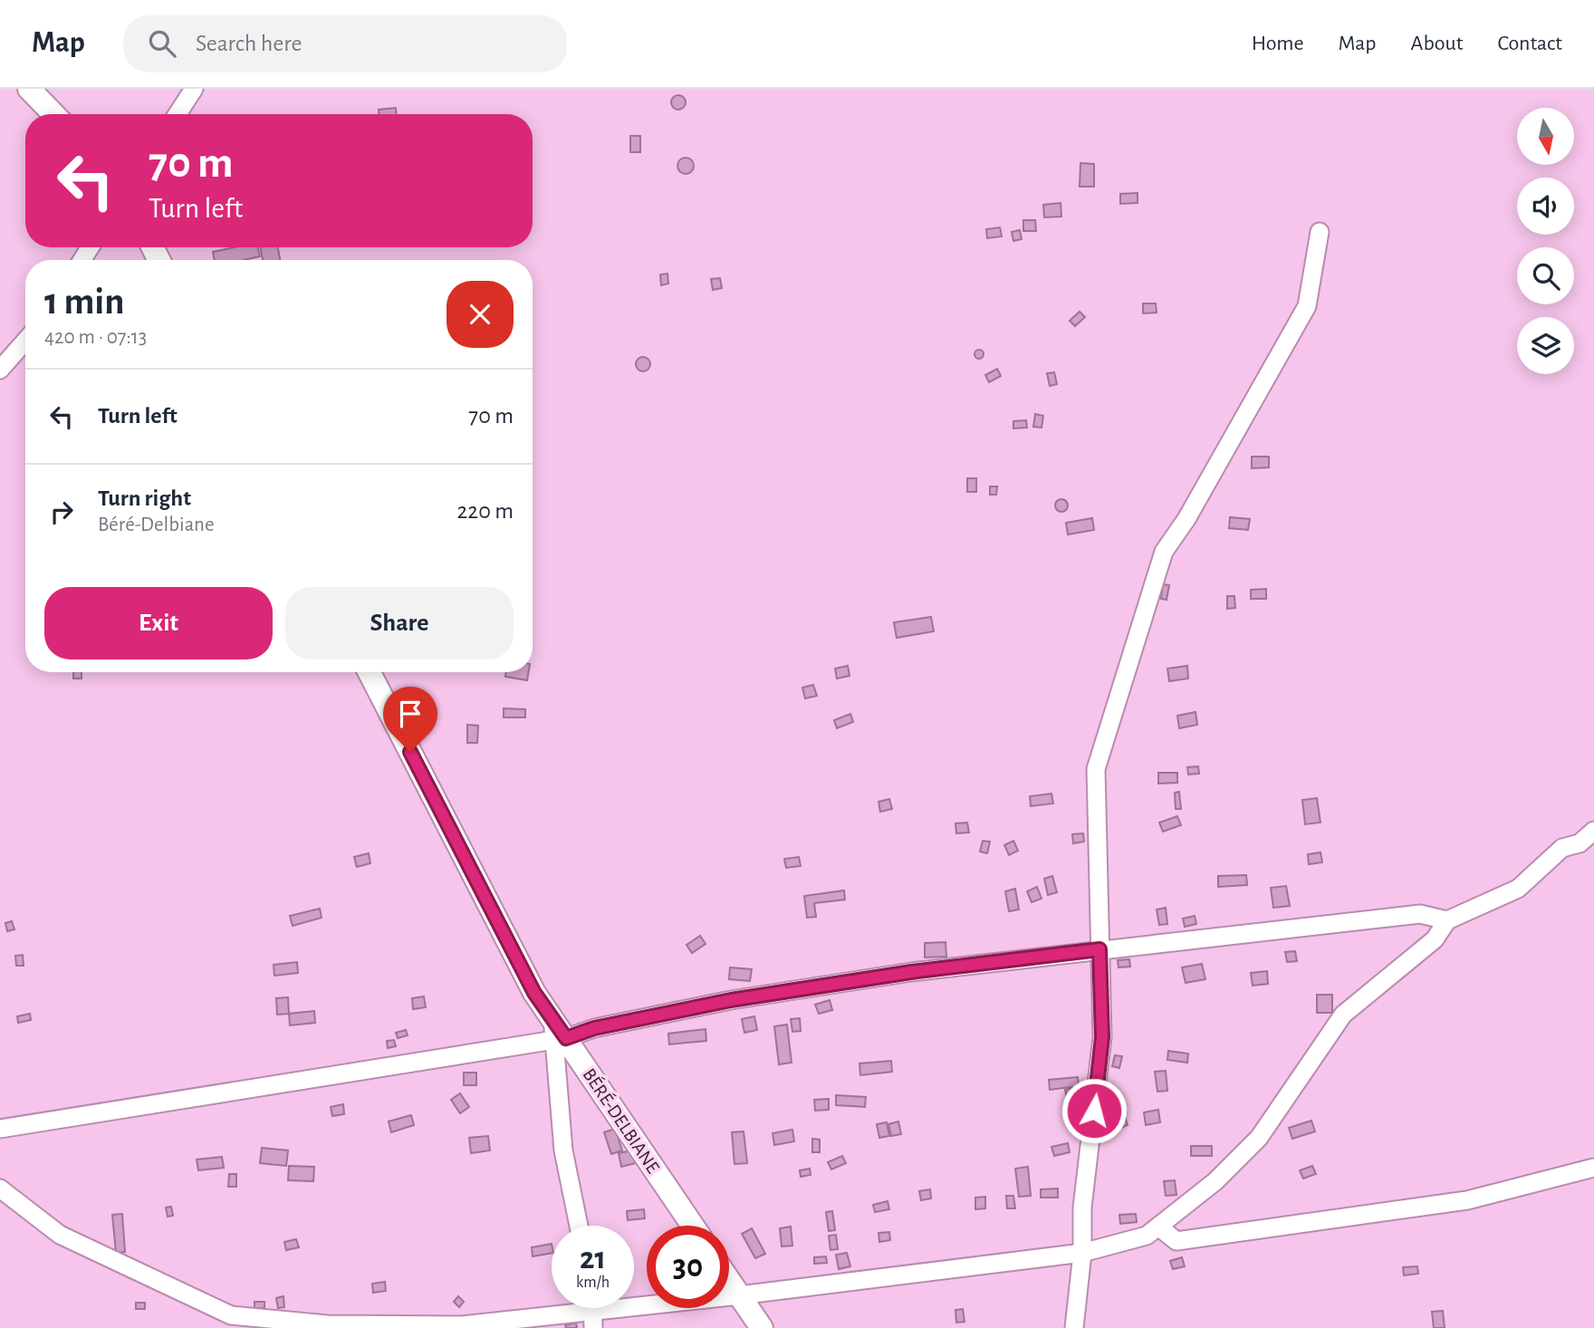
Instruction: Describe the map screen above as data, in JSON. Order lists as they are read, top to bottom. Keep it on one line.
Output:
{"streets":{"street":["BÉRÉ-DELBIANE"]},"north":"bottom","page":{"header":"Map","search":"Search here","nav":["Home","Map","About","Contact"],"turn":["70 m","Turn left"],"heading":["1 min","420 m · 07:13"],"list":[{"name":"Turn left","value":"70 m"},{"name":"Turn right","note":"Béré-Delbiane","value":"220 m"}],"buttons":["Exit","Share"],"speed":"21 km/h","limit":"30"}}
